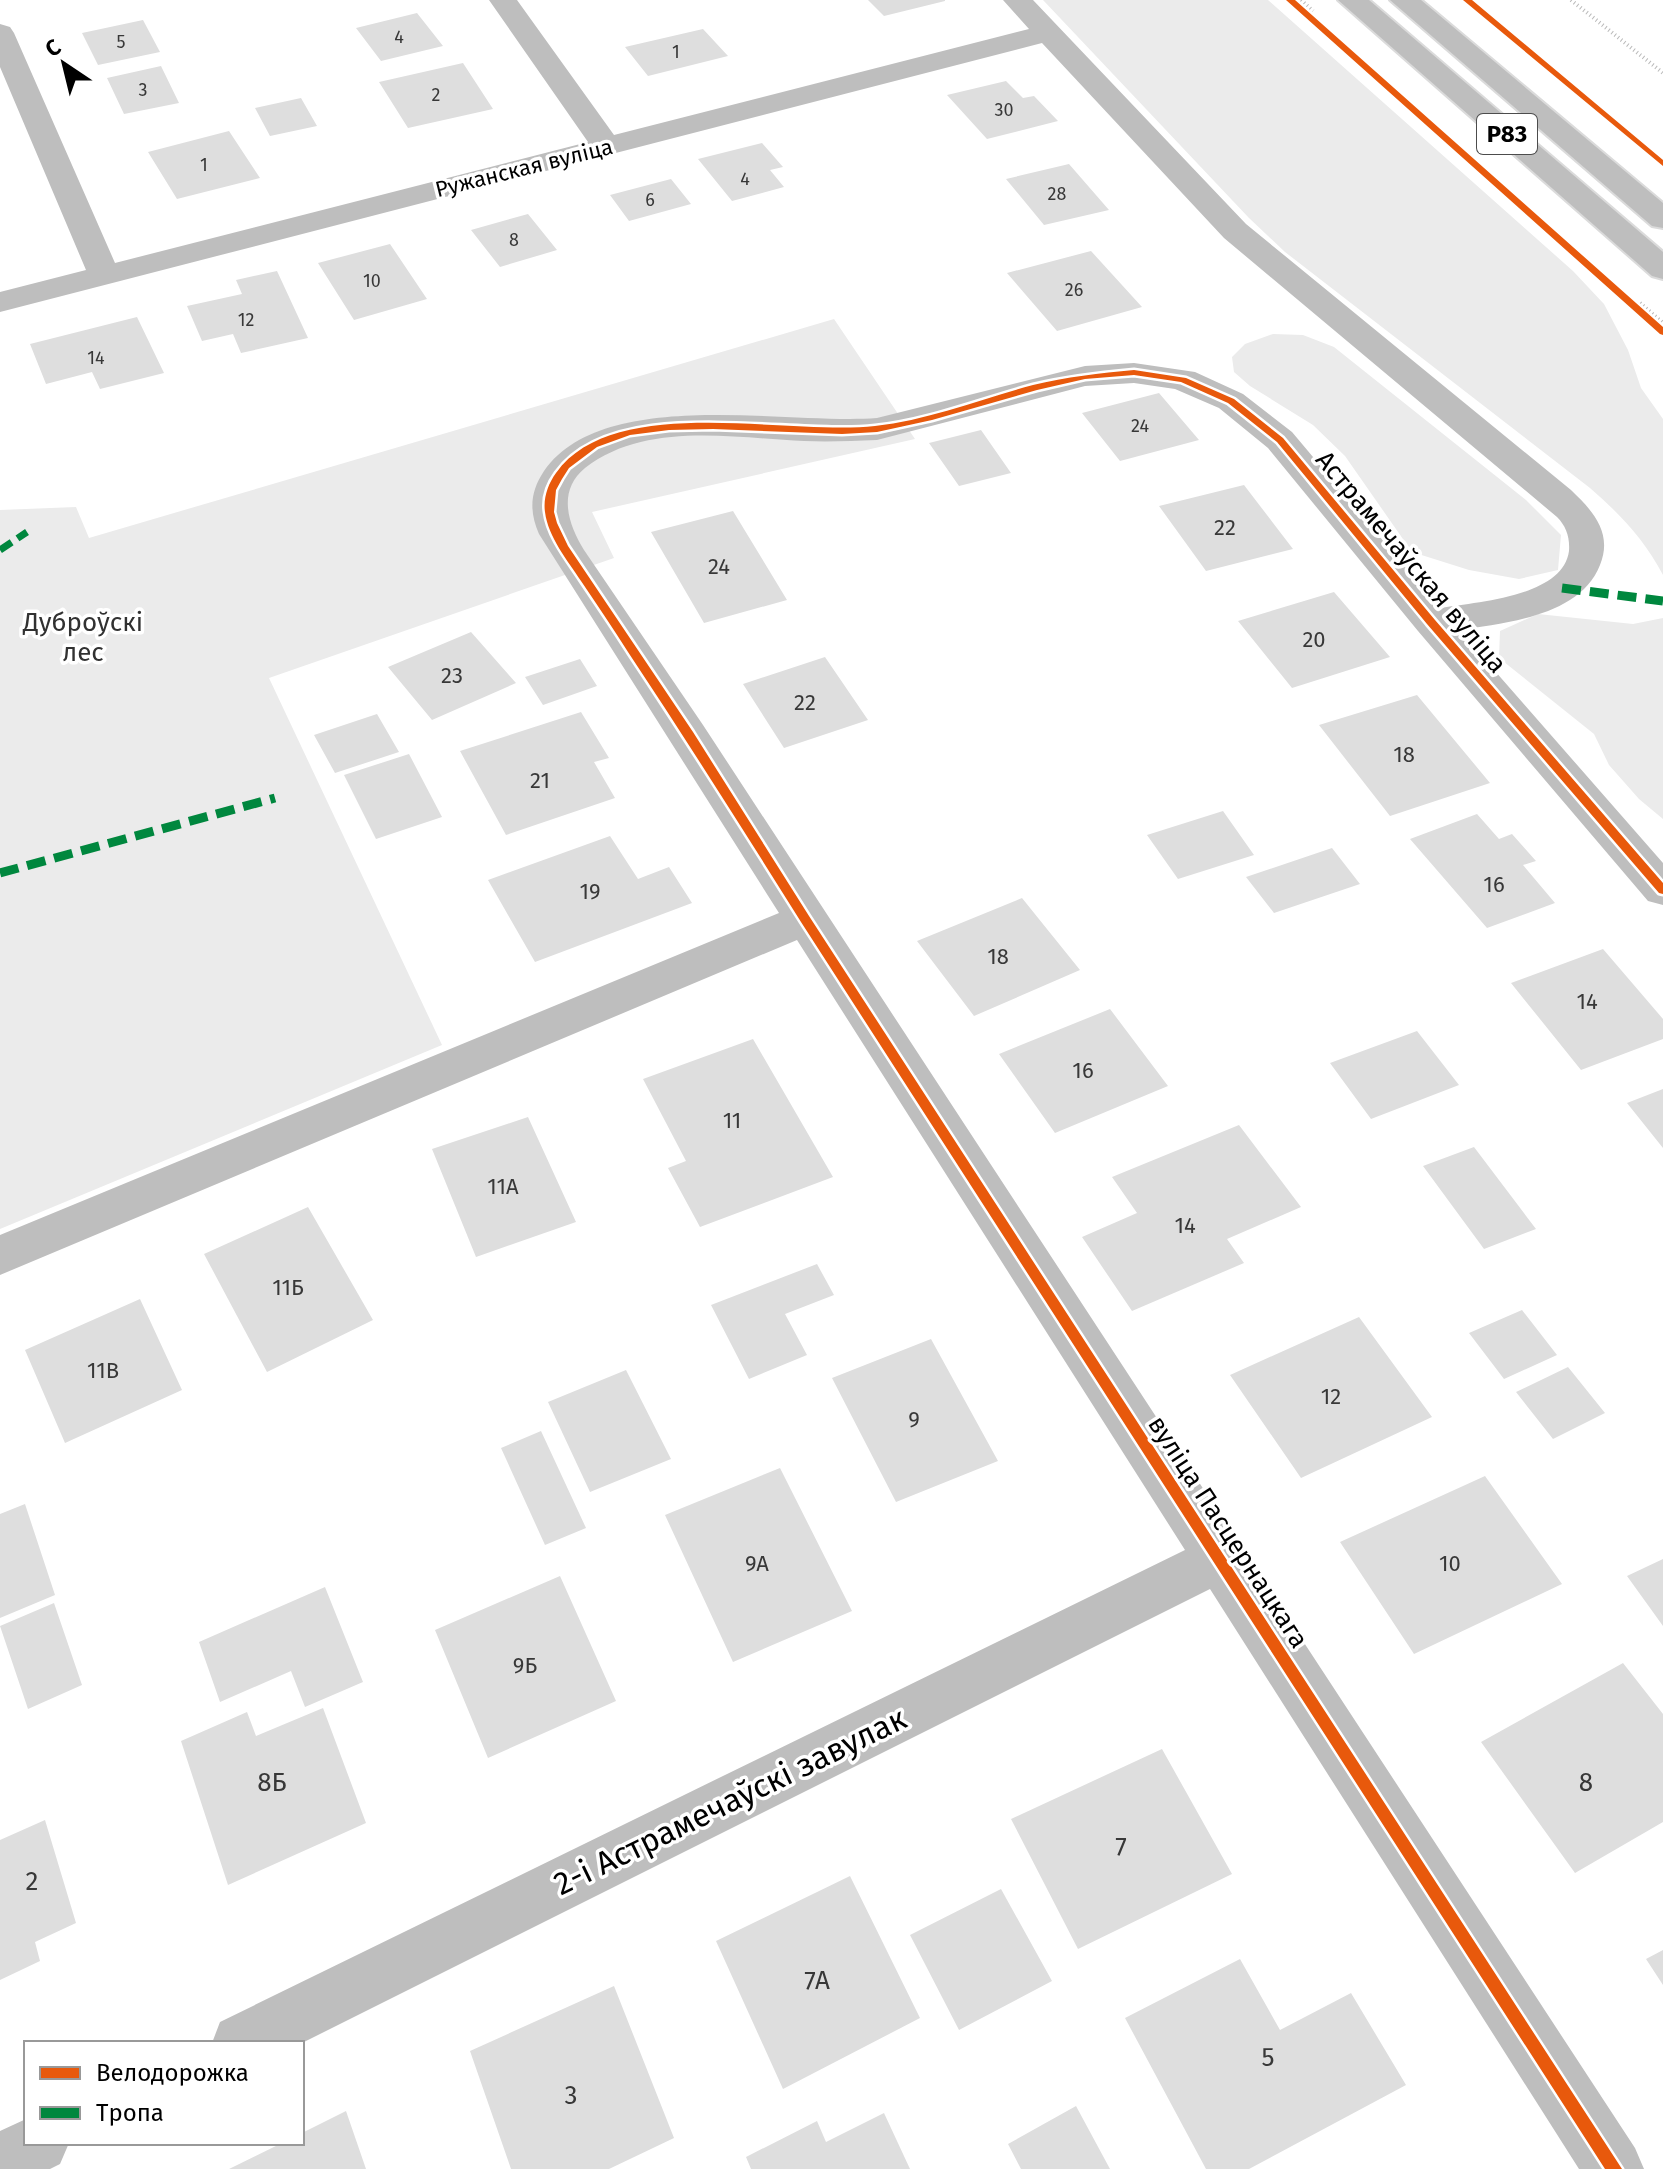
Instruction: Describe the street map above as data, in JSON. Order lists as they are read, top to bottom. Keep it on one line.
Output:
{"streets":{"main road":["Р83","Ружанская вуліца","Астрамечаўская вуліца","вуліца Пасцернацкага","2-і Астрамечаўскі завулак"]},"crossings":[["Ружанская вуліца","Астрамечаўская вуліца"],["Астрамечаўская вуліца","вуліца Пасцернацкага"],["вуліца Пасцернацкага","2-і Астрамечаўскі завулак"]],"parks":["Дуброўскі лес"],"house_numbers":["4","5","1","3","2","30","1","4","28","6","8","10","26","12","14","24","22","24","20","23","22","18","21","16","19","18","14","16","11","11А","14","11Б","11В","12","9","9А","10","9Б","8Б","8","7","2","7А","5","3"],"legend":["Велодорожка","Тропа"],"north":"top left"}
